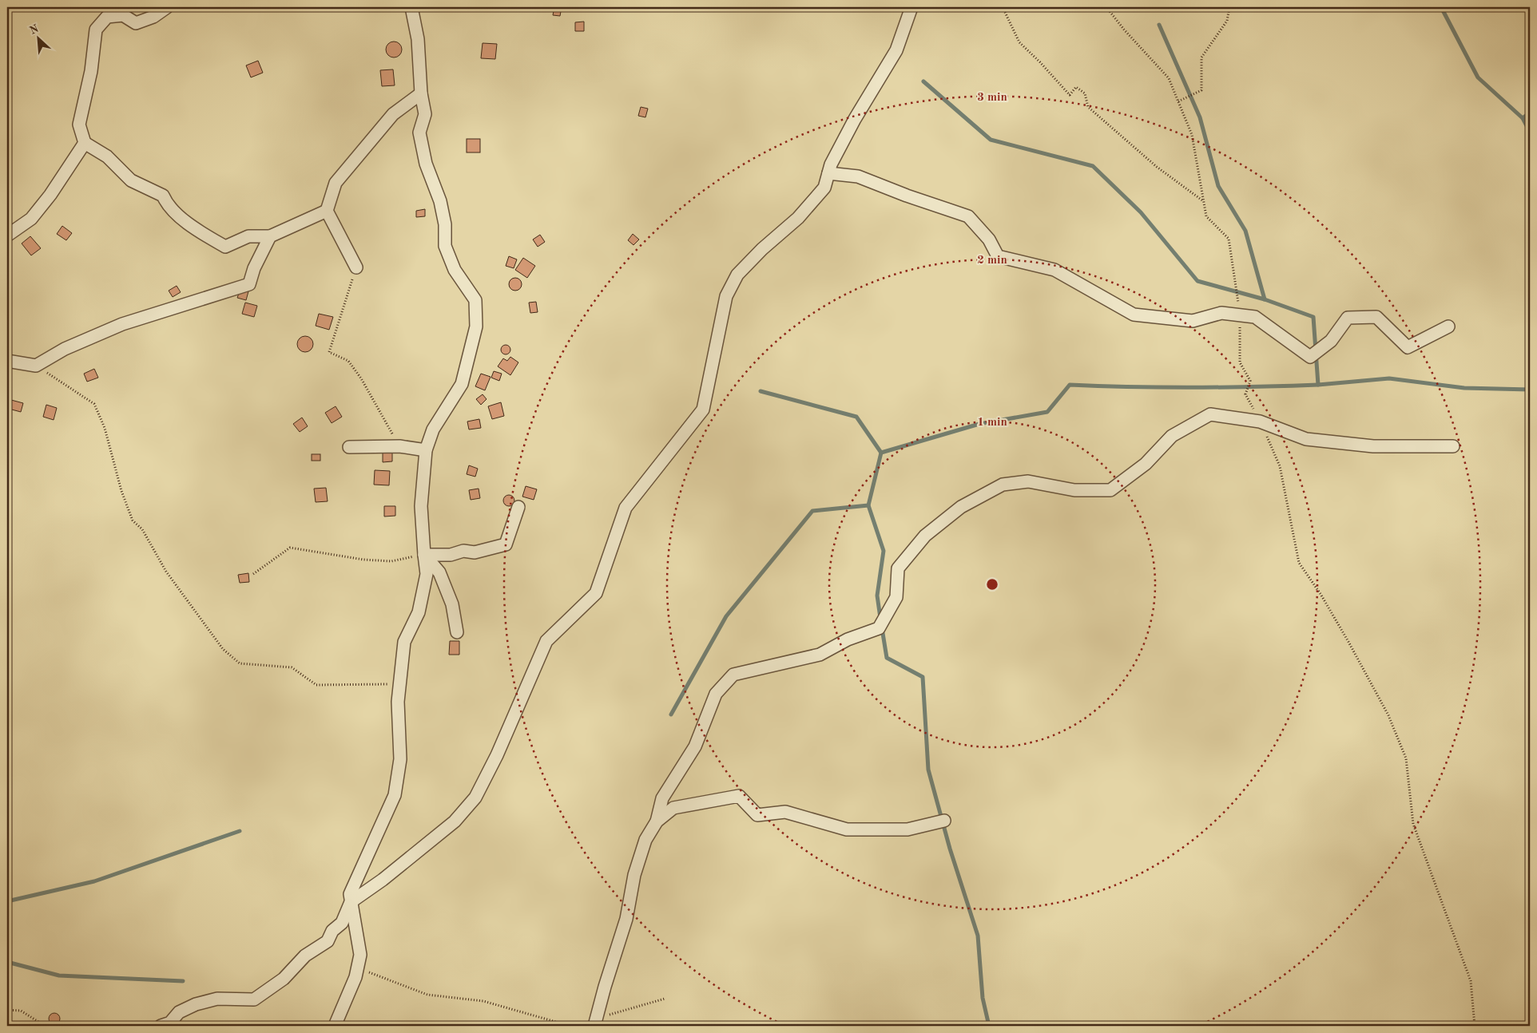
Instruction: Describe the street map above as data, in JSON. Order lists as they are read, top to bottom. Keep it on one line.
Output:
{"north":"top left","rings":["3 min","2 min","1 min"]}
